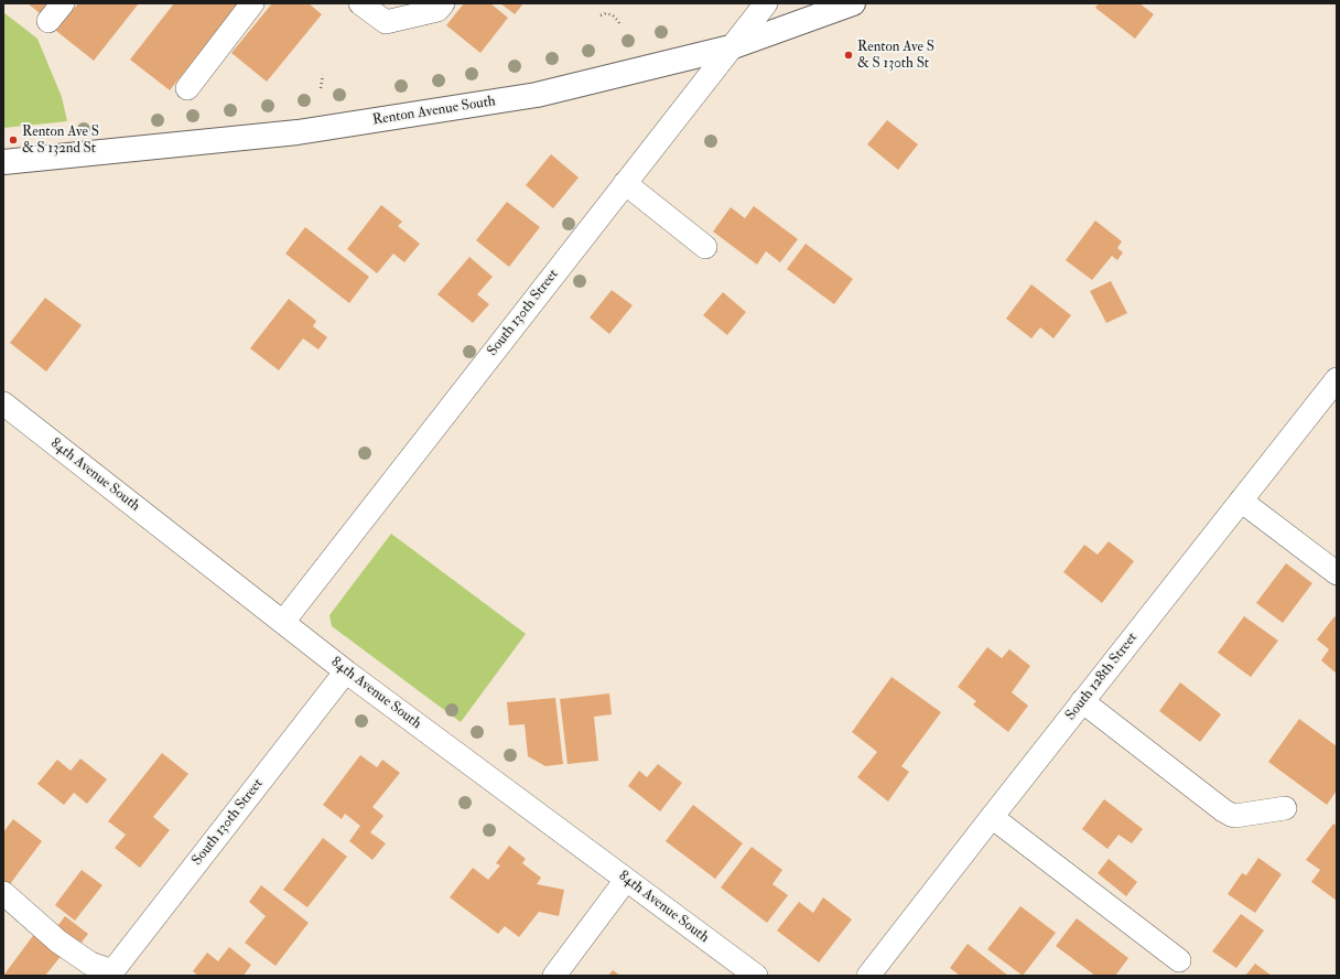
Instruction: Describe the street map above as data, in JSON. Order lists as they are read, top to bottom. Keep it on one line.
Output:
{"streets":{"main road":["Renton Avenue South"],"street":["South 130th Street","84th Avenue South","South 128th Street"]},"crossings":[["Renton Avenue South","South 130th Street"],["South 130th Street","84th Avenue South"]],"places":["Renton Ave S & S 130th St","Renton Ave S & S 132nd St"]}
